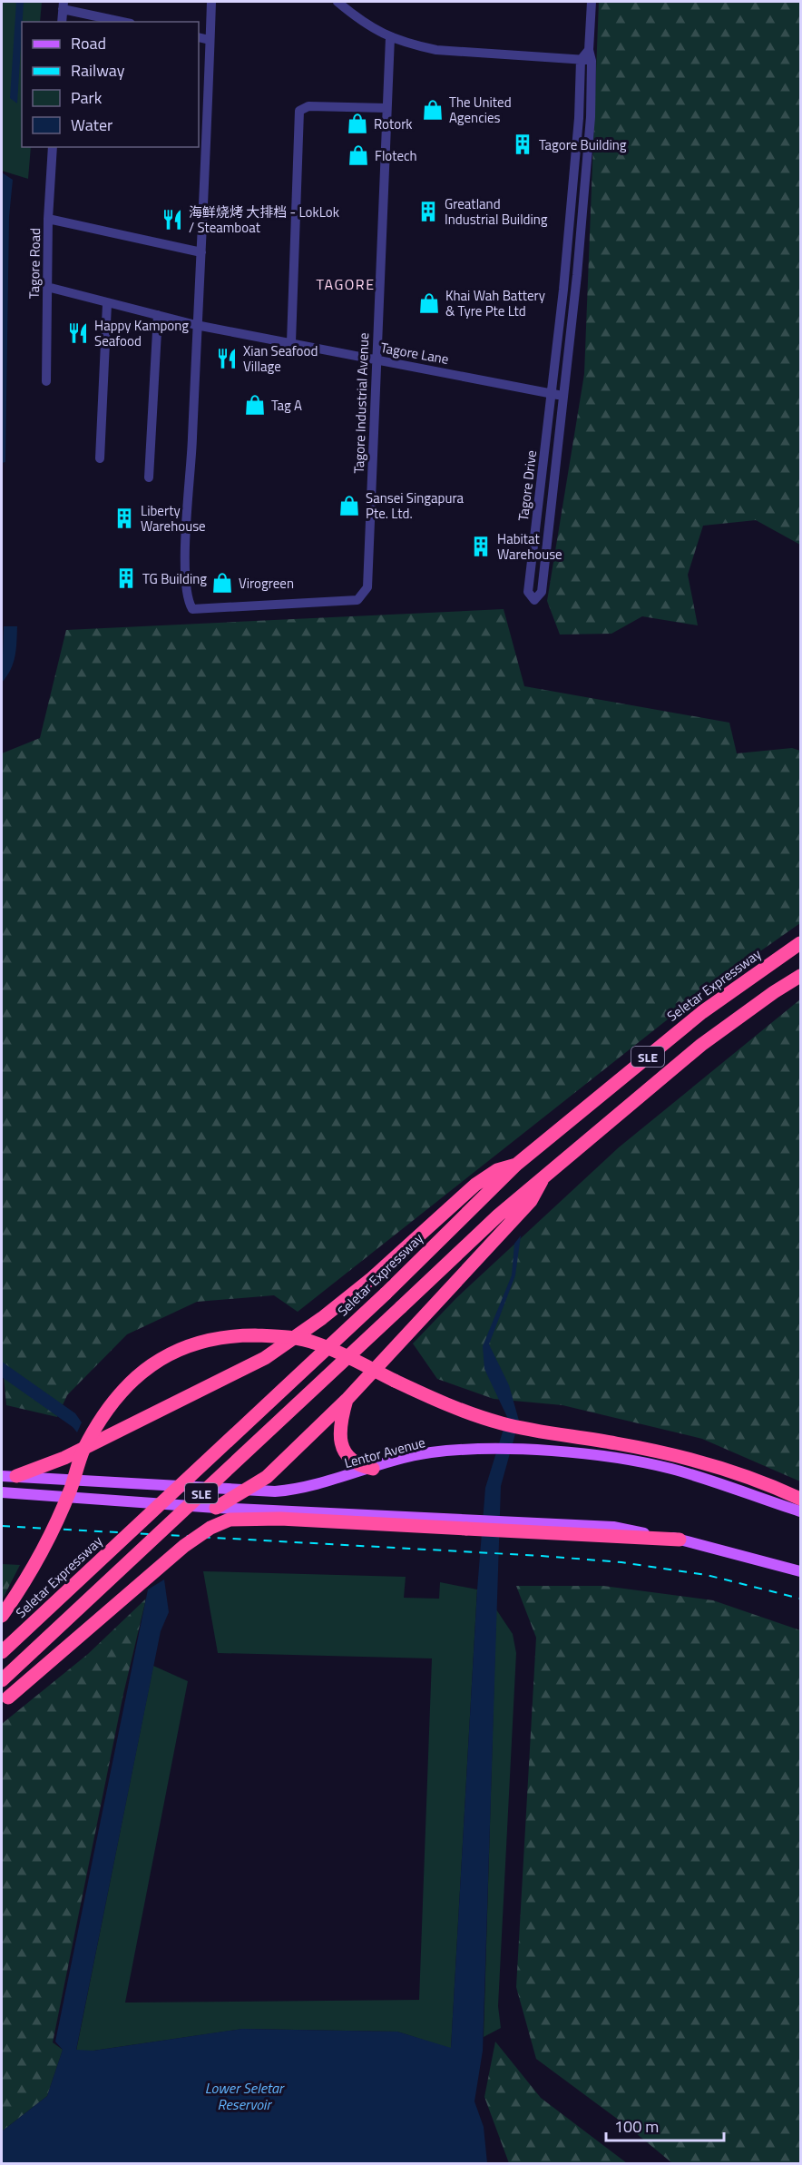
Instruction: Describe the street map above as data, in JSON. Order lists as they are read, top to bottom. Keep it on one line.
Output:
{"streets":{"highway":["Seletar Expressway","SLE"],"main road":["Lentor Avenue"],"street":["Tagore Road","Tagore Lane","Tagore Industrial Avenue","Tagore Drive"]},"crossings":[["Tagore Road","Tagore Lane"],["Tagore Lane","Tagore Industrial Avenue"],["Tagore Lane","Tagore Drive"]],"districts":["TAGORE"],"water":["Lower Seletar Reservoir"],"places":{"shop":["The United Agencies","Rotork","Flotech","Khai Wah Battery & Tyre Pte Ltd","Tag A","Sansei Singapura Pte. Ltd.","Virogreen"],"building":["Tagore Building","Greatland Industrial Building","Liberty Warehouse","Habitat Warehouse","TG Building"],"restaurant":["海鲜烧烤 大排档 - LokLok / Steamboat","Happy Kampong Seafood","Xian Seafood Village"]},"legend":["Road","Railway","Park","Water"],"scale_bar":"100 m"}
